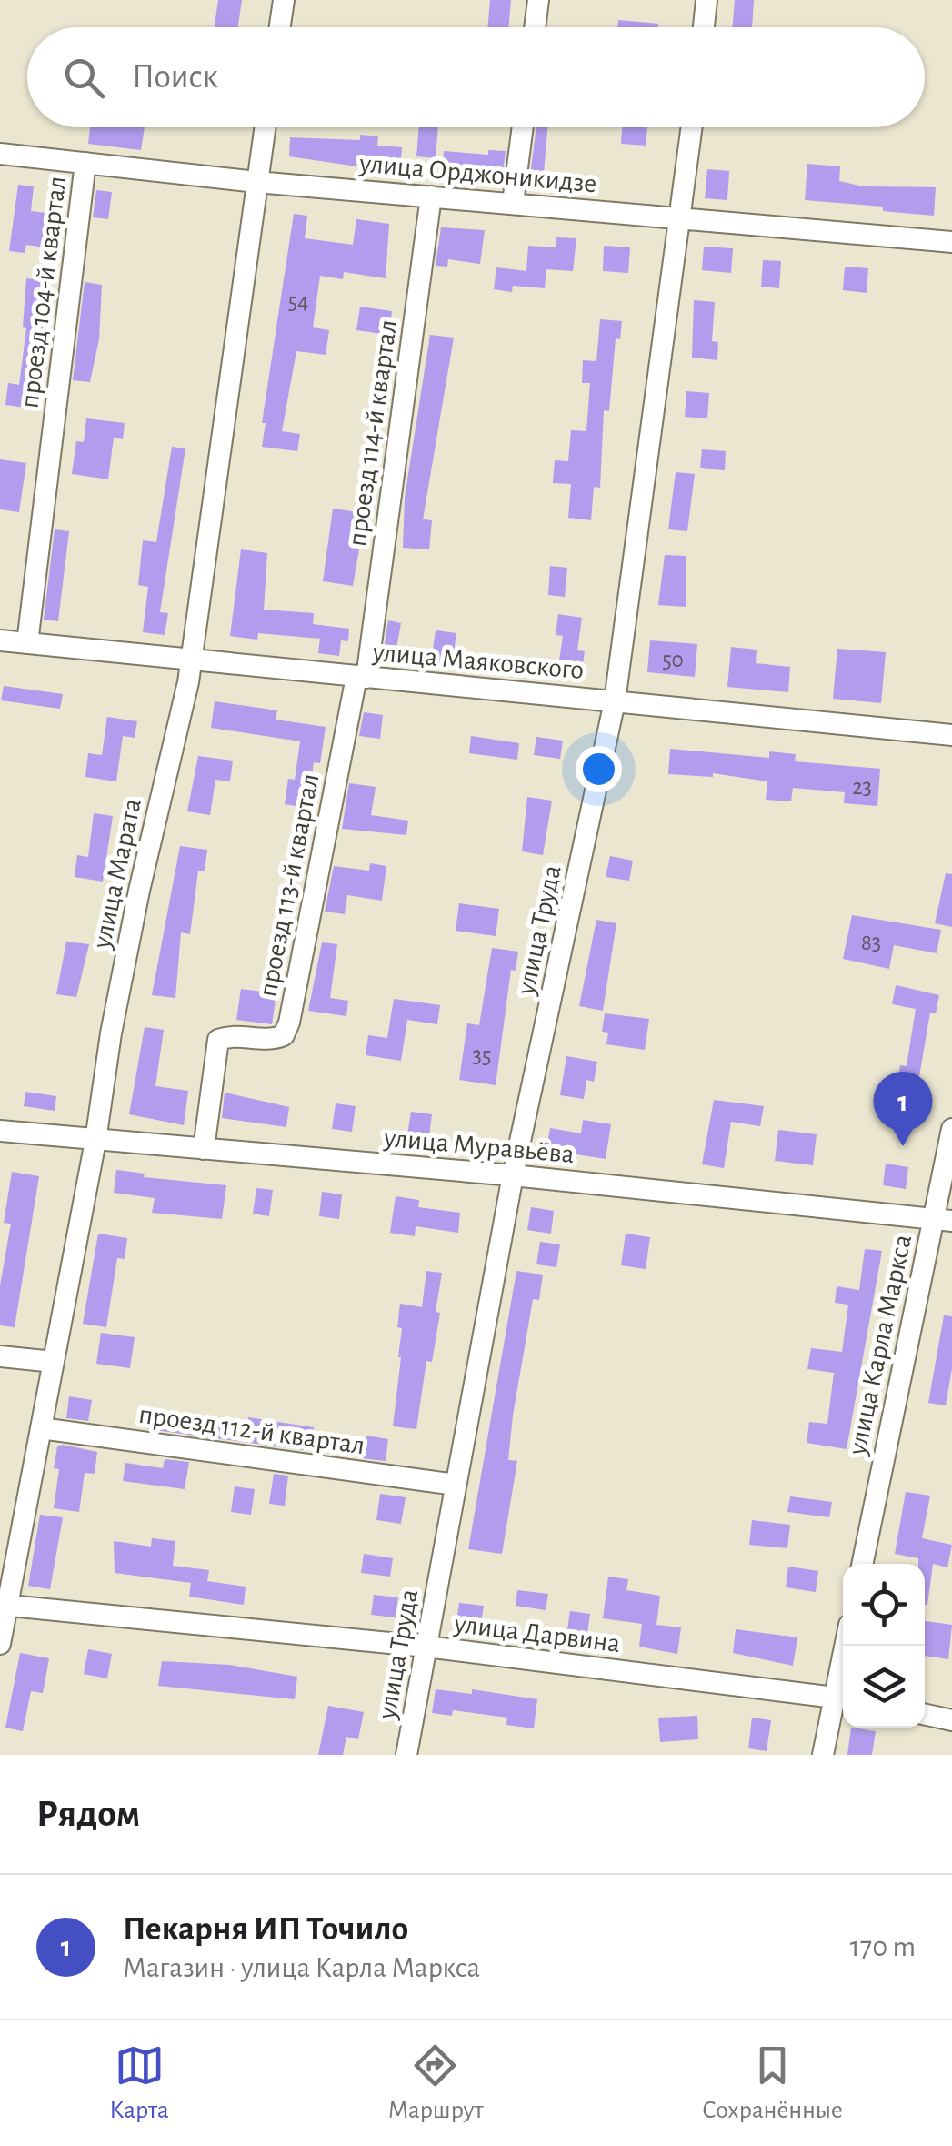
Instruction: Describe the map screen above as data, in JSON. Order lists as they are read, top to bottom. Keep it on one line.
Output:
{"streets":{"street":["улица Орджоникидзе","проезд 104-й квартал","проезд 114-й квартал","улица Маяковского","улица Марата","проезд 113-й квартал","улица Труда","улица Муравьёва","улица Карла Маркса","проезд 112-й квартал","улица Дарвина"]},"crossings":[["улица Орджоникидзе","проезд 104-й квартал"],["улица Орджоникидзе","проезд 114-й квартал"],["улица Орджоникидзе","улица Марата"],["улица Орджоникидзе","улица Труда"],["проезд 104-й квартал","улица Маяковского"],["проезд 114-й квартал","улица Маяковского"],["проезд 114-й квартал","проезд 113-й квартал"],["улица Маяковского","улица Марата"],["улица Маяковского","проезд 113-й квартал"],["улица Маяковского","улица Труда"],["улица Марата","улица Муравьёва"],["улица Марата","проезд 112-й квартал"],["улица Марата","улица Дарвина"],["проезд 113-й квартал","улица Муравьёва"],["улица Труда","улица Муравьёва"],["улица Труда","проезд 112-й квартал"],["улица Труда","улица Дарвина"],["улица Муравьёва","улица Карла Маркса"]],"house_numbers":["54","50","23","83","35"],"page":{"search":"Поиск","pins":"1","heading":"Рядом","list":[{"mark":"1","name":"Пекарня ИП Точило","note":"Магазин · улица Карла Маркса","value":"170 m"}],"nav":["Карта","Маршрут","Сохранённые"]}}
